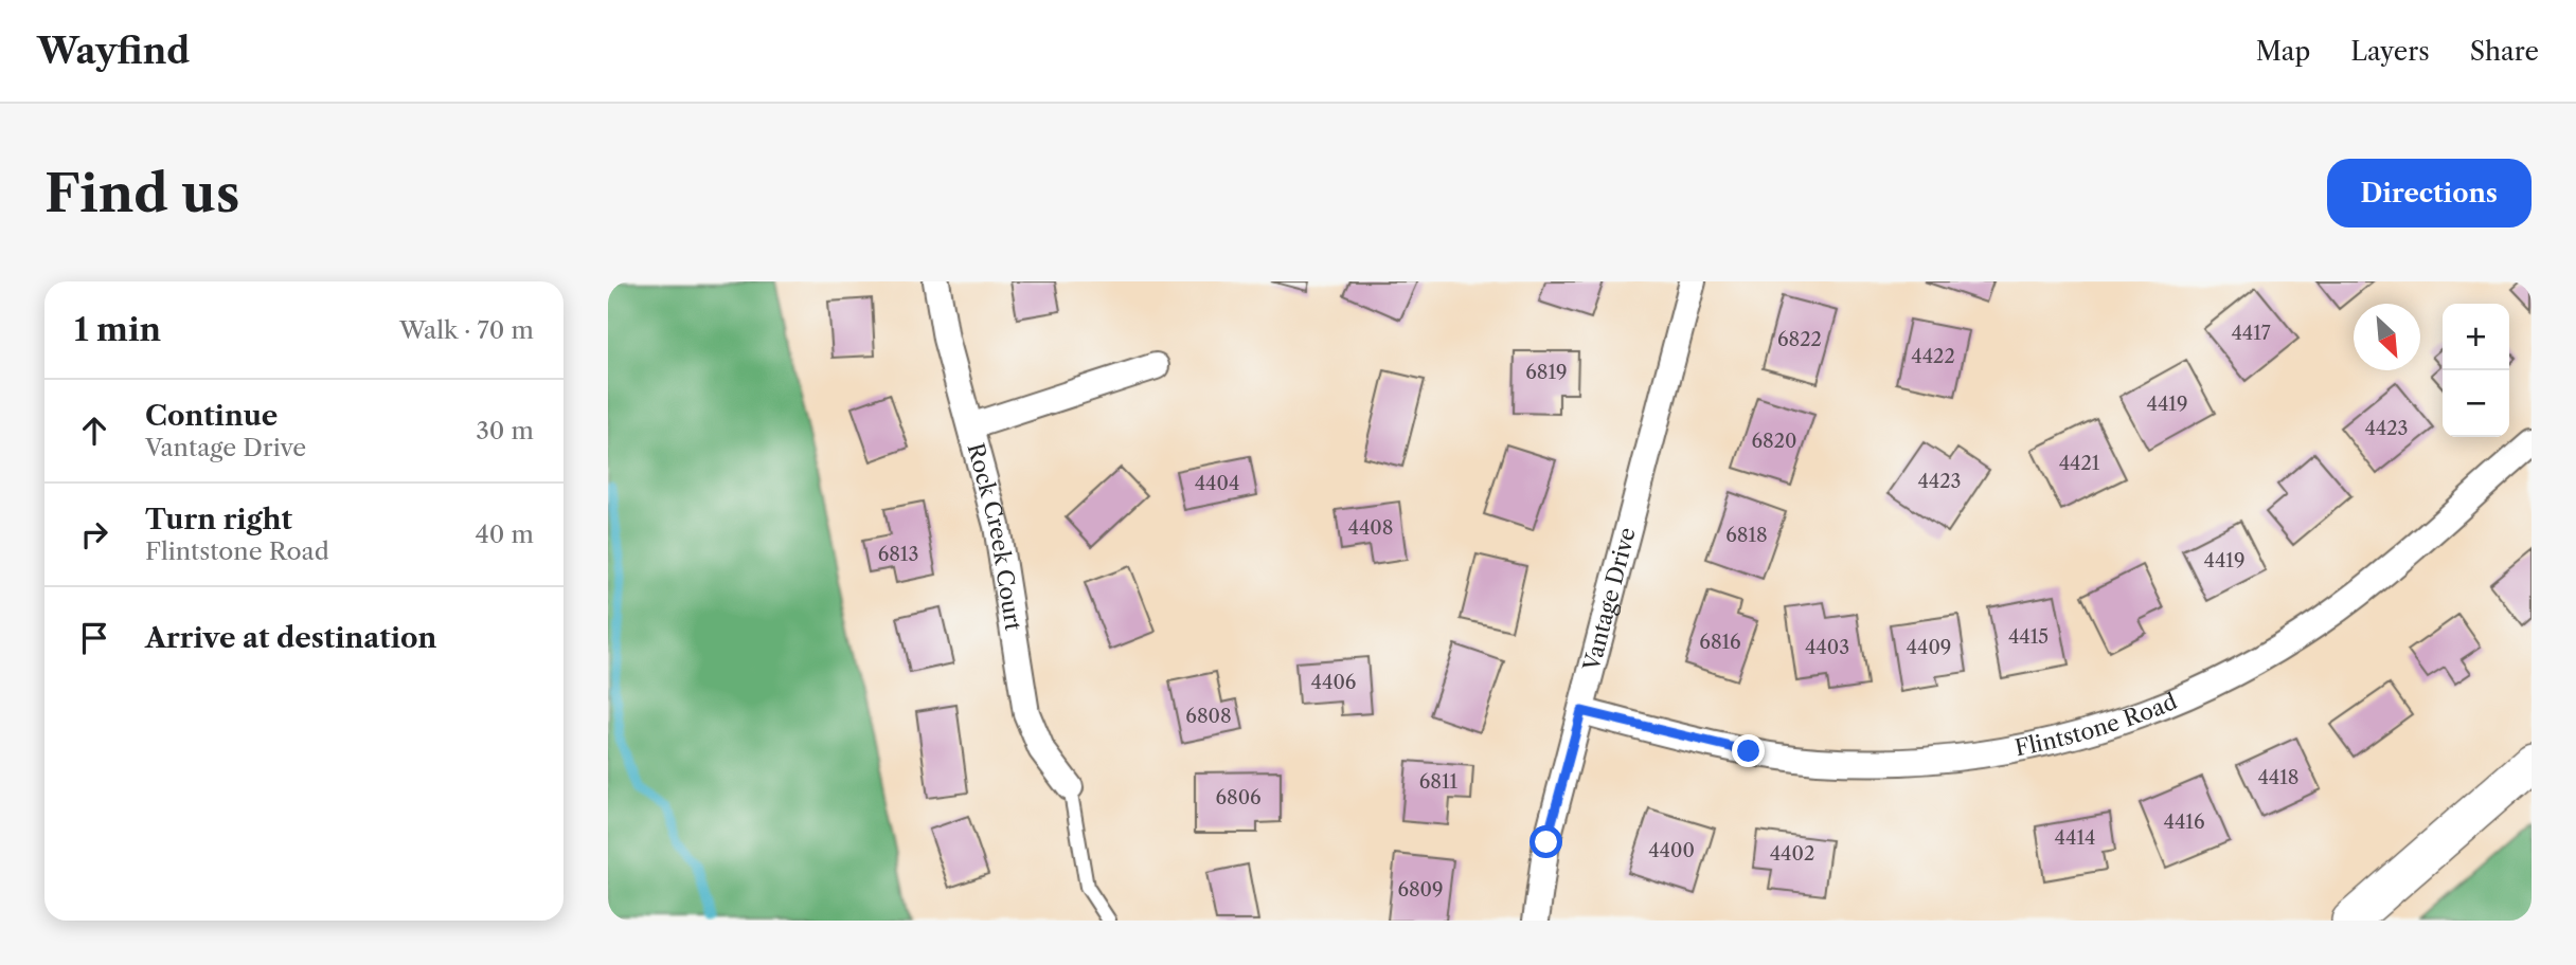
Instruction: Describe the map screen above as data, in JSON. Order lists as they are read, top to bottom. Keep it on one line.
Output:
{"streets":{"street":["Rock Creek Court","Vantage Drive","Flintstone Road"]},"crossings":[["Vantage Drive","Flintstone Road"]],"house_numbers":["4417","6822","4422","6819","4419","4423","6820","4421","4423","4404","4408","6818","6813","4419","4415","6816","4403","4409","4406","6808","4418","6811","6806","4416","4414","4400","4402","6809"],"north":"bottom right","page":{"header":"Wayfind","nav":["Map","Layers","Share"],"buttons":"Directions","title":"Find us","heading":["1 min","Walk · 70 m"],"map_buttons":["+","−"],"list":[["Continue","Vantage Drive","30 m"],["Turn right","Flintstone Road","40 m"],"Arrive at destination"]}}
